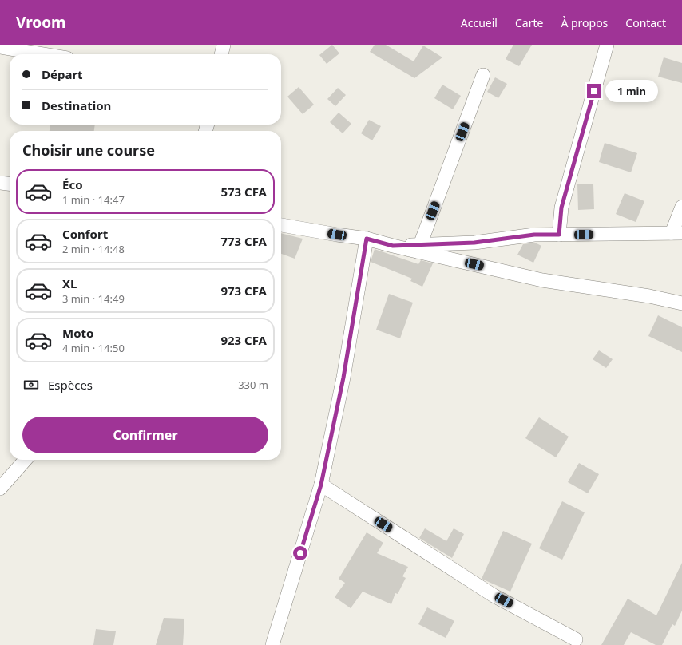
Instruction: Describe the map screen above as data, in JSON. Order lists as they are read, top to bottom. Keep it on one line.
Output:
{"page":{"header":"Vroom","nav":["Accueil","Carte","À propos","Contact"],"banner":["Départ","Destination"],"bubble":"1 min","heading":"Choisir une course","list":[{"name":"Éco","note":"1 min · 14:47","value":"573 CFA"},{"name":"Confort","note":"2 min · 14:48","value":"773 CFA"},{"name":"XL","note":"3 min · 14:49","value":"973 CFA"},{"name":"Moto","note":"4 min · 14:50","value":"923 CFA"}],"pay":["Espèces","330 m"],"buttons":"Confirmer"}}
